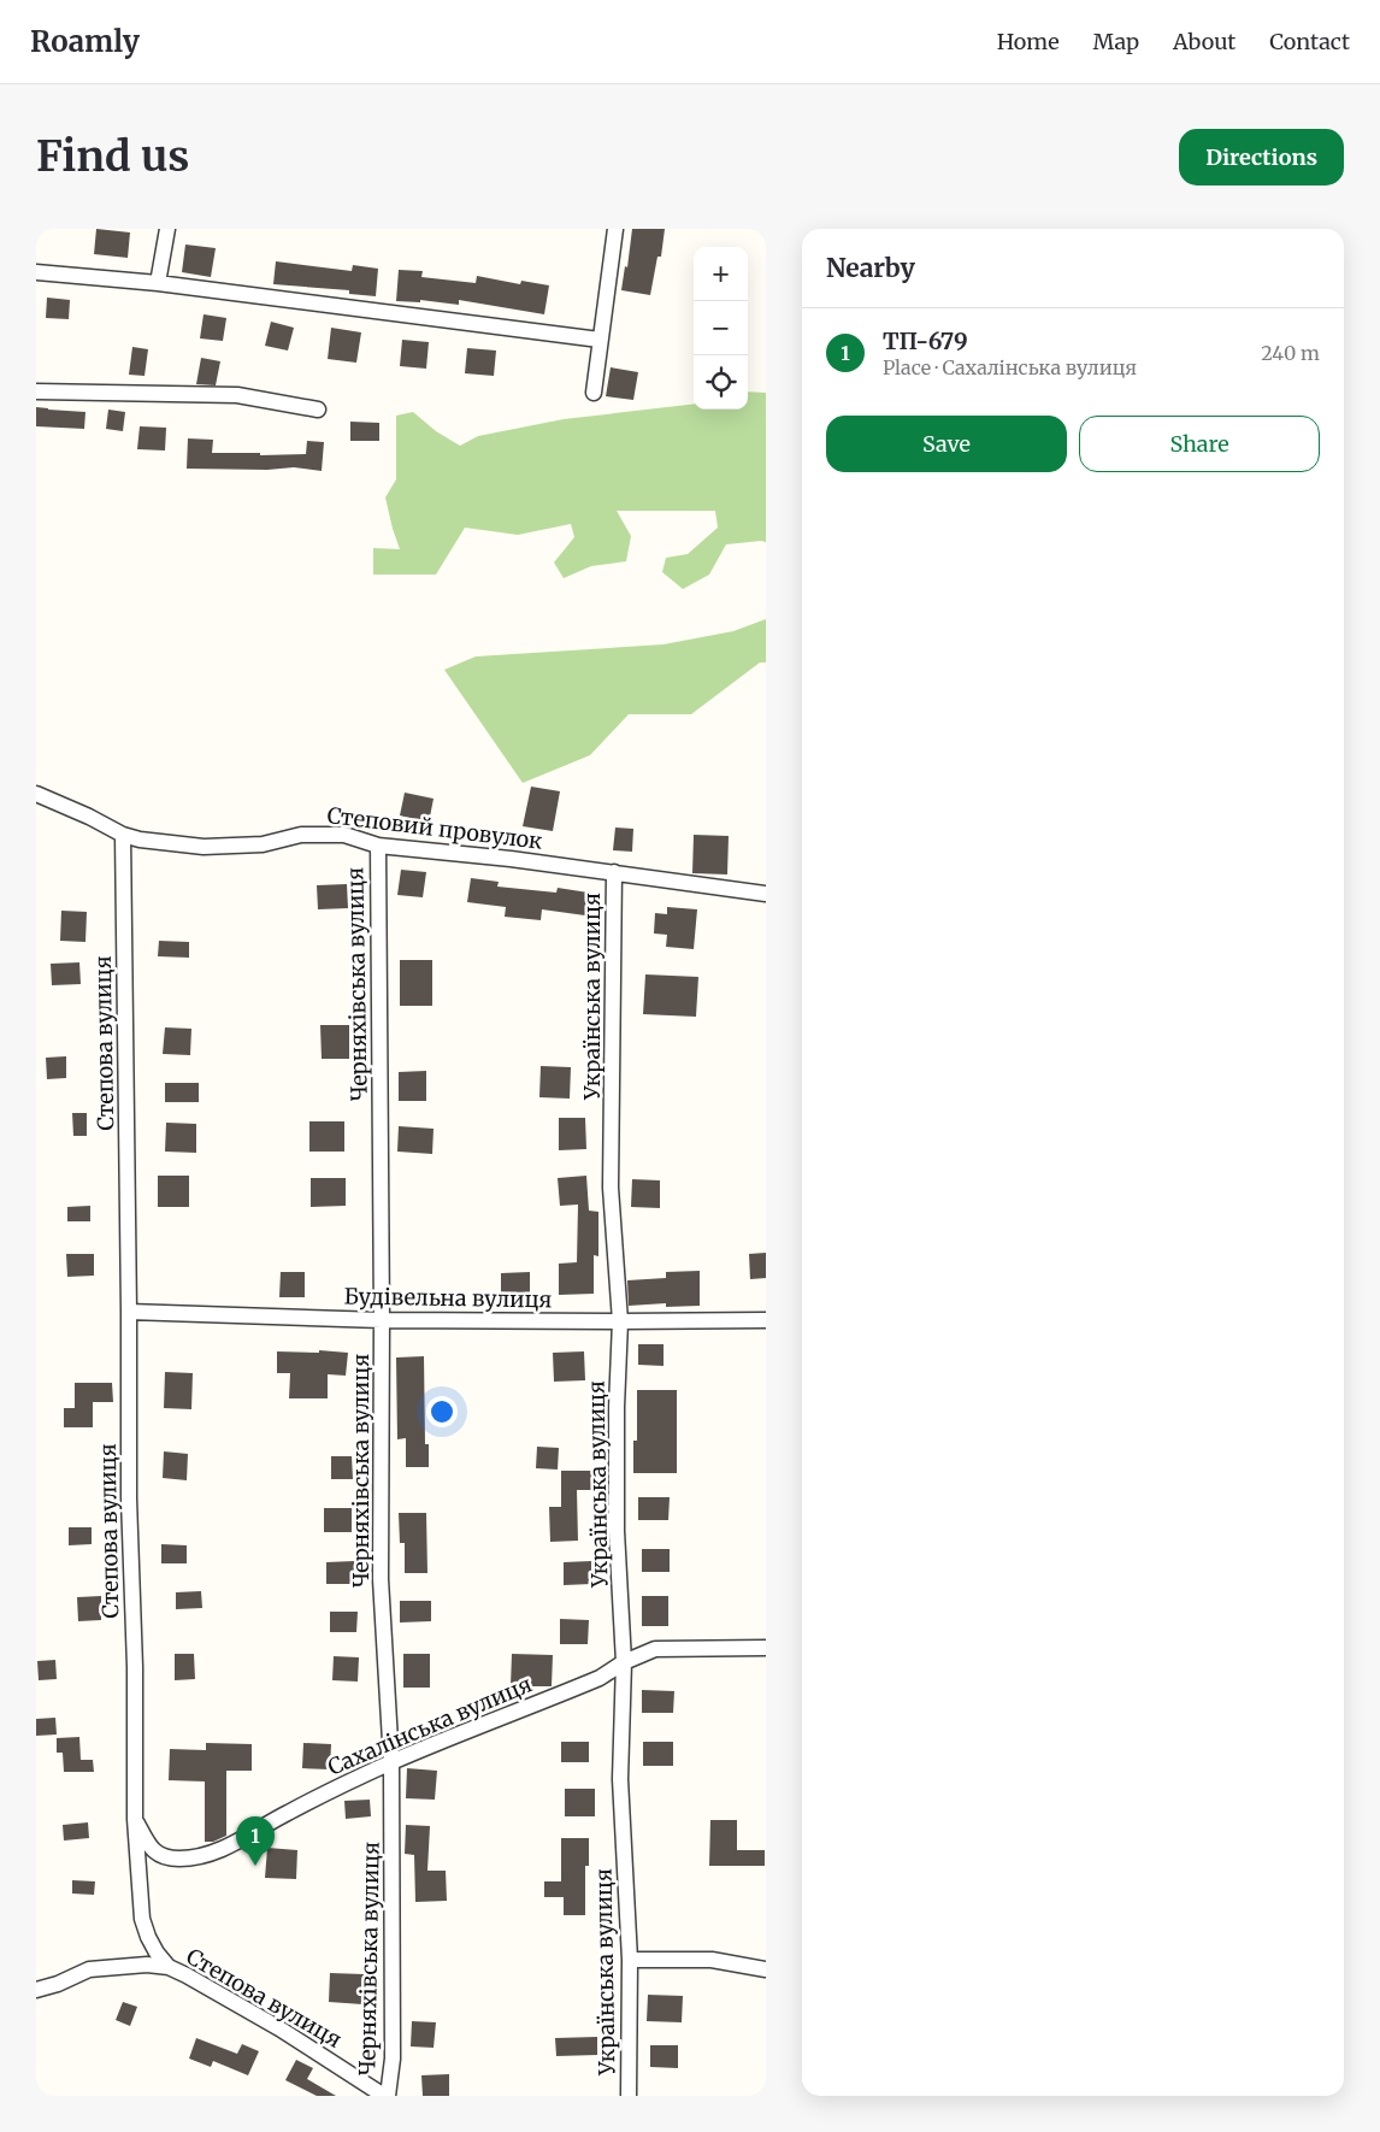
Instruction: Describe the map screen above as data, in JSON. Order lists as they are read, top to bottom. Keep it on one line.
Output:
{"streets":{"street":["Степовий провулок","Черняхівська вулиця","Українська вулиця","Степова вулиця","Будівельна вулиця","Сахалінська вулиця"]},"crossings":[["Степовий провулок","Черняхівська вулиця"],["Степовий провулок","Українська вулиця"],["Степовий провулок","Степова вулиця"],["Черняхівська вулиця","Степова вулиця"],["Черняхівська вулиця","Будівельна вулиця"],["Черняхівська вулиця","Сахалінська вулиця"],["Українська вулиця","Будівельна вулиця"],["Українська вулиця","Сахалінська вулиця"],["Степова вулиця","Будівельна вулиця"],["Степова вулиця","Сахалінська вулиця"]],"page":{"header":"Roamly","nav":["Home","Map","About","Contact"],"buttons":["Directions",["Save","Share"]],"title":"Find us","heading":"Nearby","map_buttons":["+","−"],"list":[{"mark":"1","name":"ТП-679","note":"Place · Сахалінська вулиця","value":"240 m"}],"pins":"1"}}
